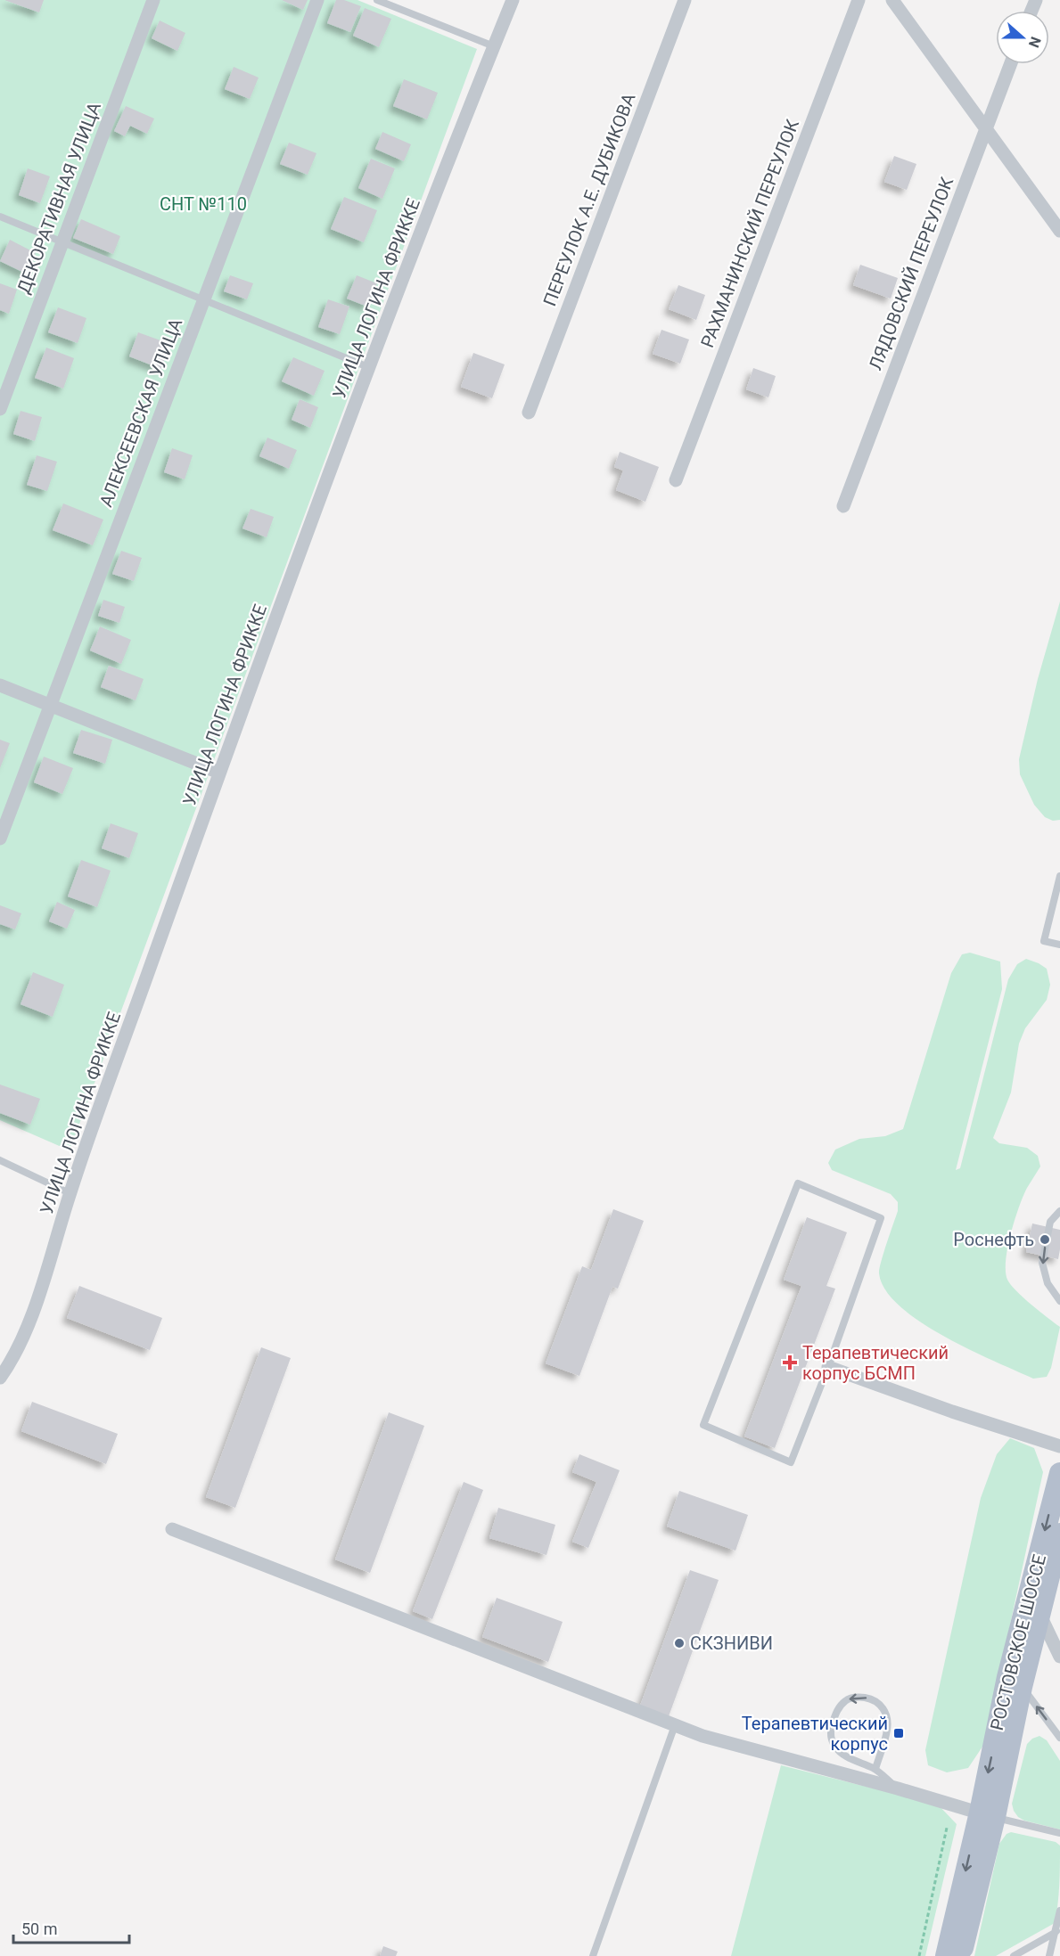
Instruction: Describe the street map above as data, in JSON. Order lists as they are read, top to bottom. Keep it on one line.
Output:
{"streets":{"main road":["РОСТОВСКОЕ ШОССЕ"],"street":["ДЕКОРАТИВНАЯ УЛИЦА","ПЕРЕУЛОК А.Е. ДУБИКОВА","РАХМАНИНСКИЙ ПЕРЕУЛОК","ЛЯДОВСКИЙ ПЕРЕУЛОК","УЛИЦА ЛОГИНА ФРИККЕ","АЛЕКСЕЕВСКАЯ УЛИЦА"]},"parks":["СНТ №110"],"places":{"other":["Роснефть","СКЗНИВИ"],"health":["Терапевтический корпус БСМП"],"transit":["Терапевтический корпус"]},"scale_bar":"50 m","north":"right"}
